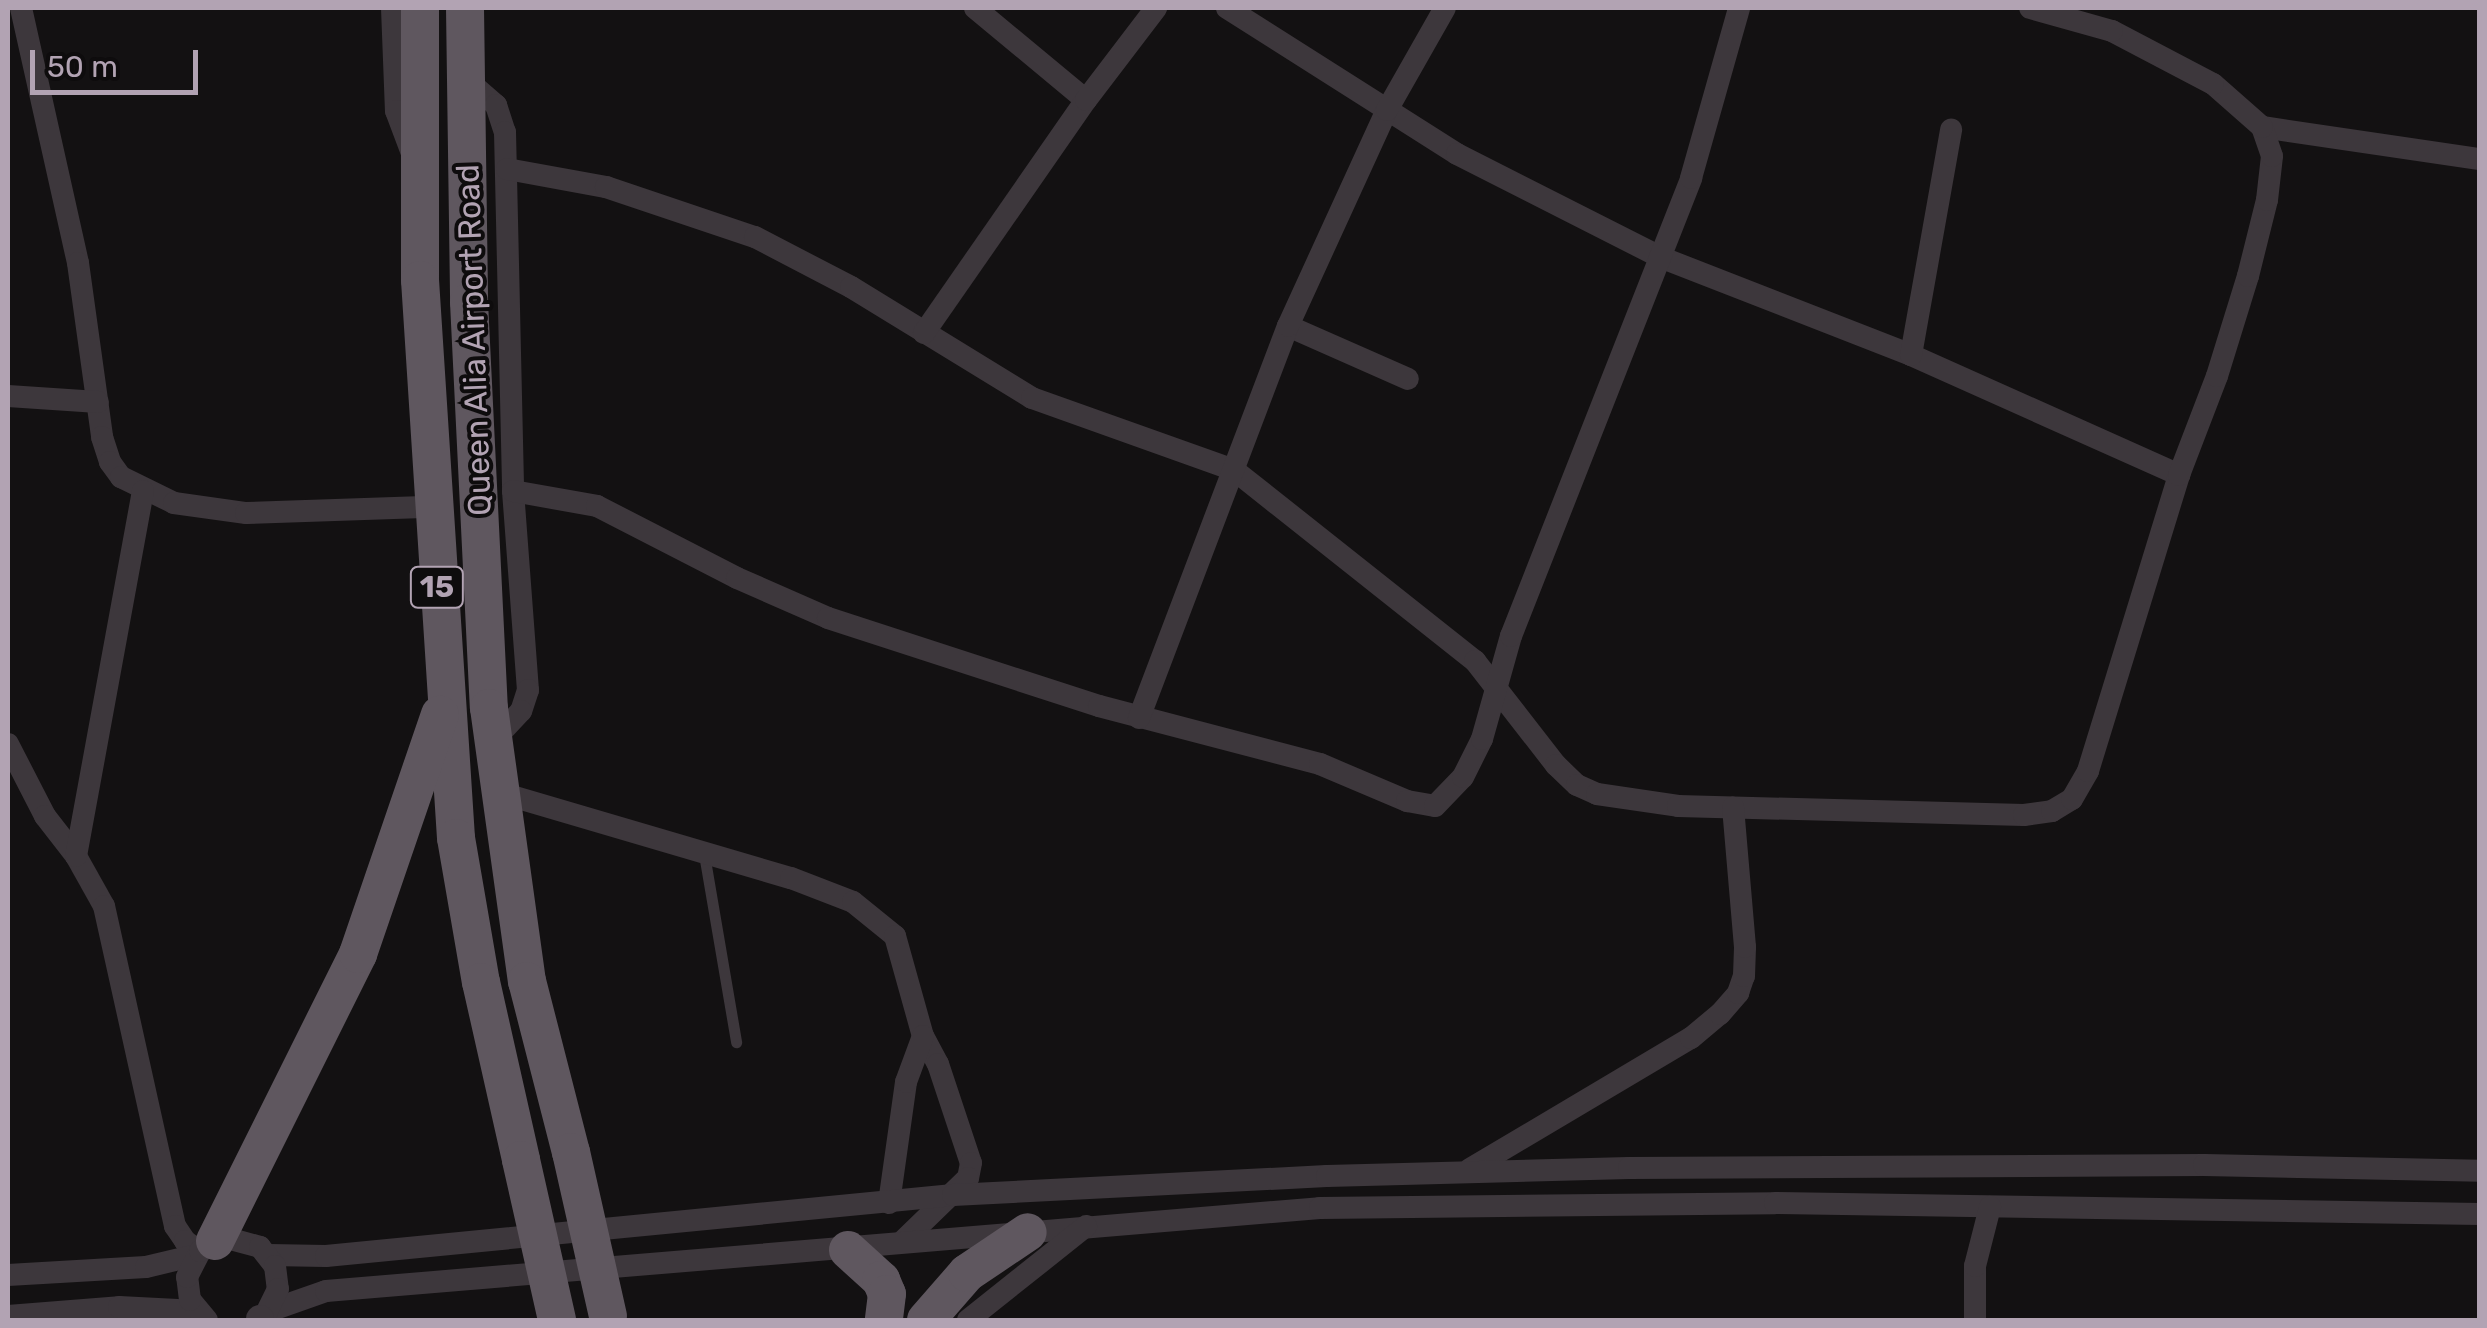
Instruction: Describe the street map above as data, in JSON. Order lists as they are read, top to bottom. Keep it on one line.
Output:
{"streets":{"highway":["Queen Alia Airport Road","15"]},"scale_bar":"50 m"}
